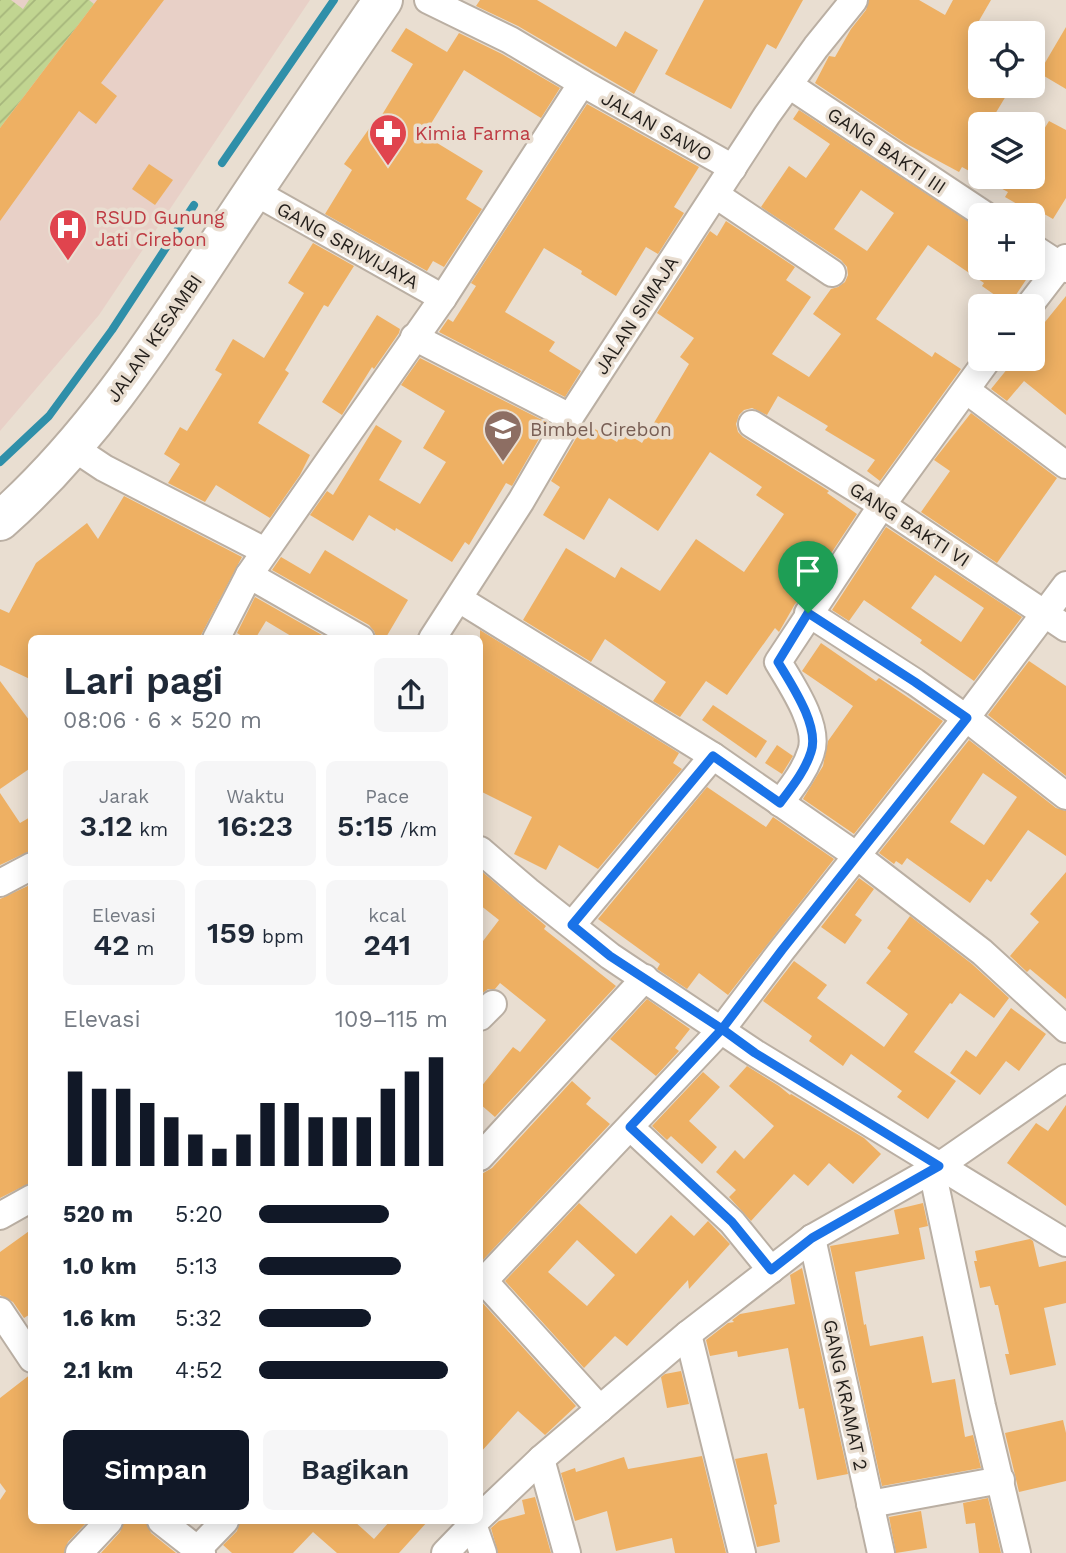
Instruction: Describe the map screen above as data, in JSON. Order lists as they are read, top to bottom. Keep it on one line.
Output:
{"streets":{"main road":["JALAN KESAMBI"],"street":["JALAN SAWO","GANG BAKTI III","GANG SRIWIJAYA","JALAN SIMAJA","GANG BAKTI VI","GANG KRAMAT 2"]},"crossings":[["JALAN SAWO","JALAN SIMAJA"],["GANG BAKTI III","JALAN SIMAJA"],["GANG SRIWIJAYA","JALAN KESAMBI"]],"places":{"pharmacy":["Kimia Farma"],"hospital":["RSUD Gunung Jati Cirebon"],"school or university":["Bimbel Cirebon"]},"page":{"map_buttons":["+","−"],"heading":["Lari pagi","08:06 · 6 × 520 m"],"stats":[["Jarak","3.12 km"],["Waktu","16:23"],["Pace","5:15 /km"],["Elevasi","42 m"],["159 bpm"],["kcal","241"]],"chart":["Elevasi","109–115 m"],"list":[{"name":"520 m","note":"5:20"},{"name":"1.0 km","note":"5:13"},{"name":"1.6 km","note":"5:32"},{"name":"2.1 km","note":"4:52"}],"buttons":["Simpan","Bagikan"]}}
